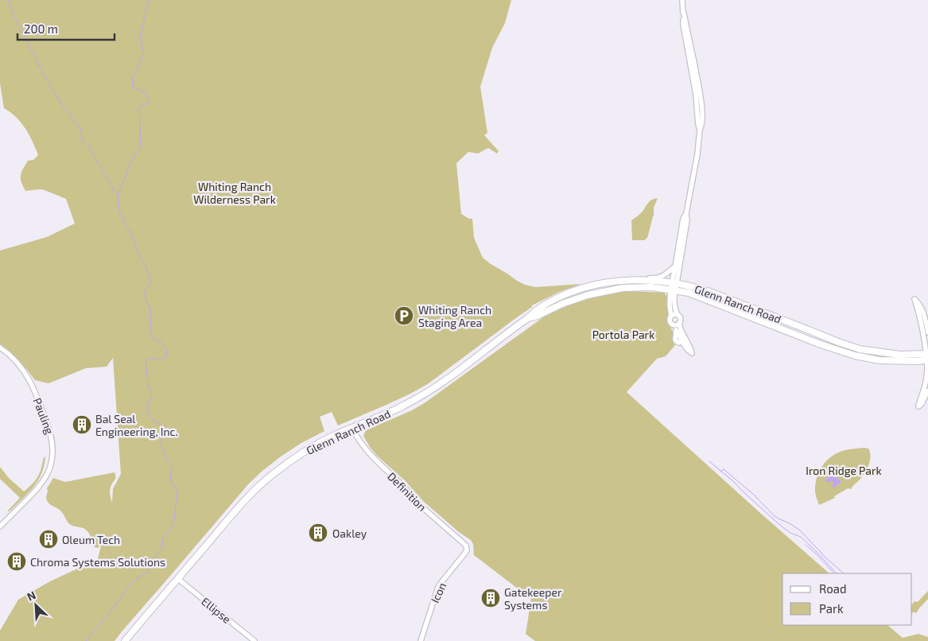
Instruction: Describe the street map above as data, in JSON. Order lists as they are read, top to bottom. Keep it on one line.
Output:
{"streets":{"main road":["Glenn Ranch Road"],"street":["Pauling","Definition","Icon","Ellipse"]},"crossings":[["Glenn Ranch Road","Definition"],["Glenn Ranch Road","Ellipse"],["Definition","Icon"]],"parks":["Whiting Ranch Wilderness Park","Portola Park","Iron Ridge Park"],"places":{"parking":["Whiting Ranch Staging Area"],"building":["Bal Seal Engineering, Inc.","Oakley","Oleum Tech","Chroma Systems Solutions","Gatekeeper Systems"]},"legend":["Road","Park"],"scale_bar":"200 m","north":"top left"}
